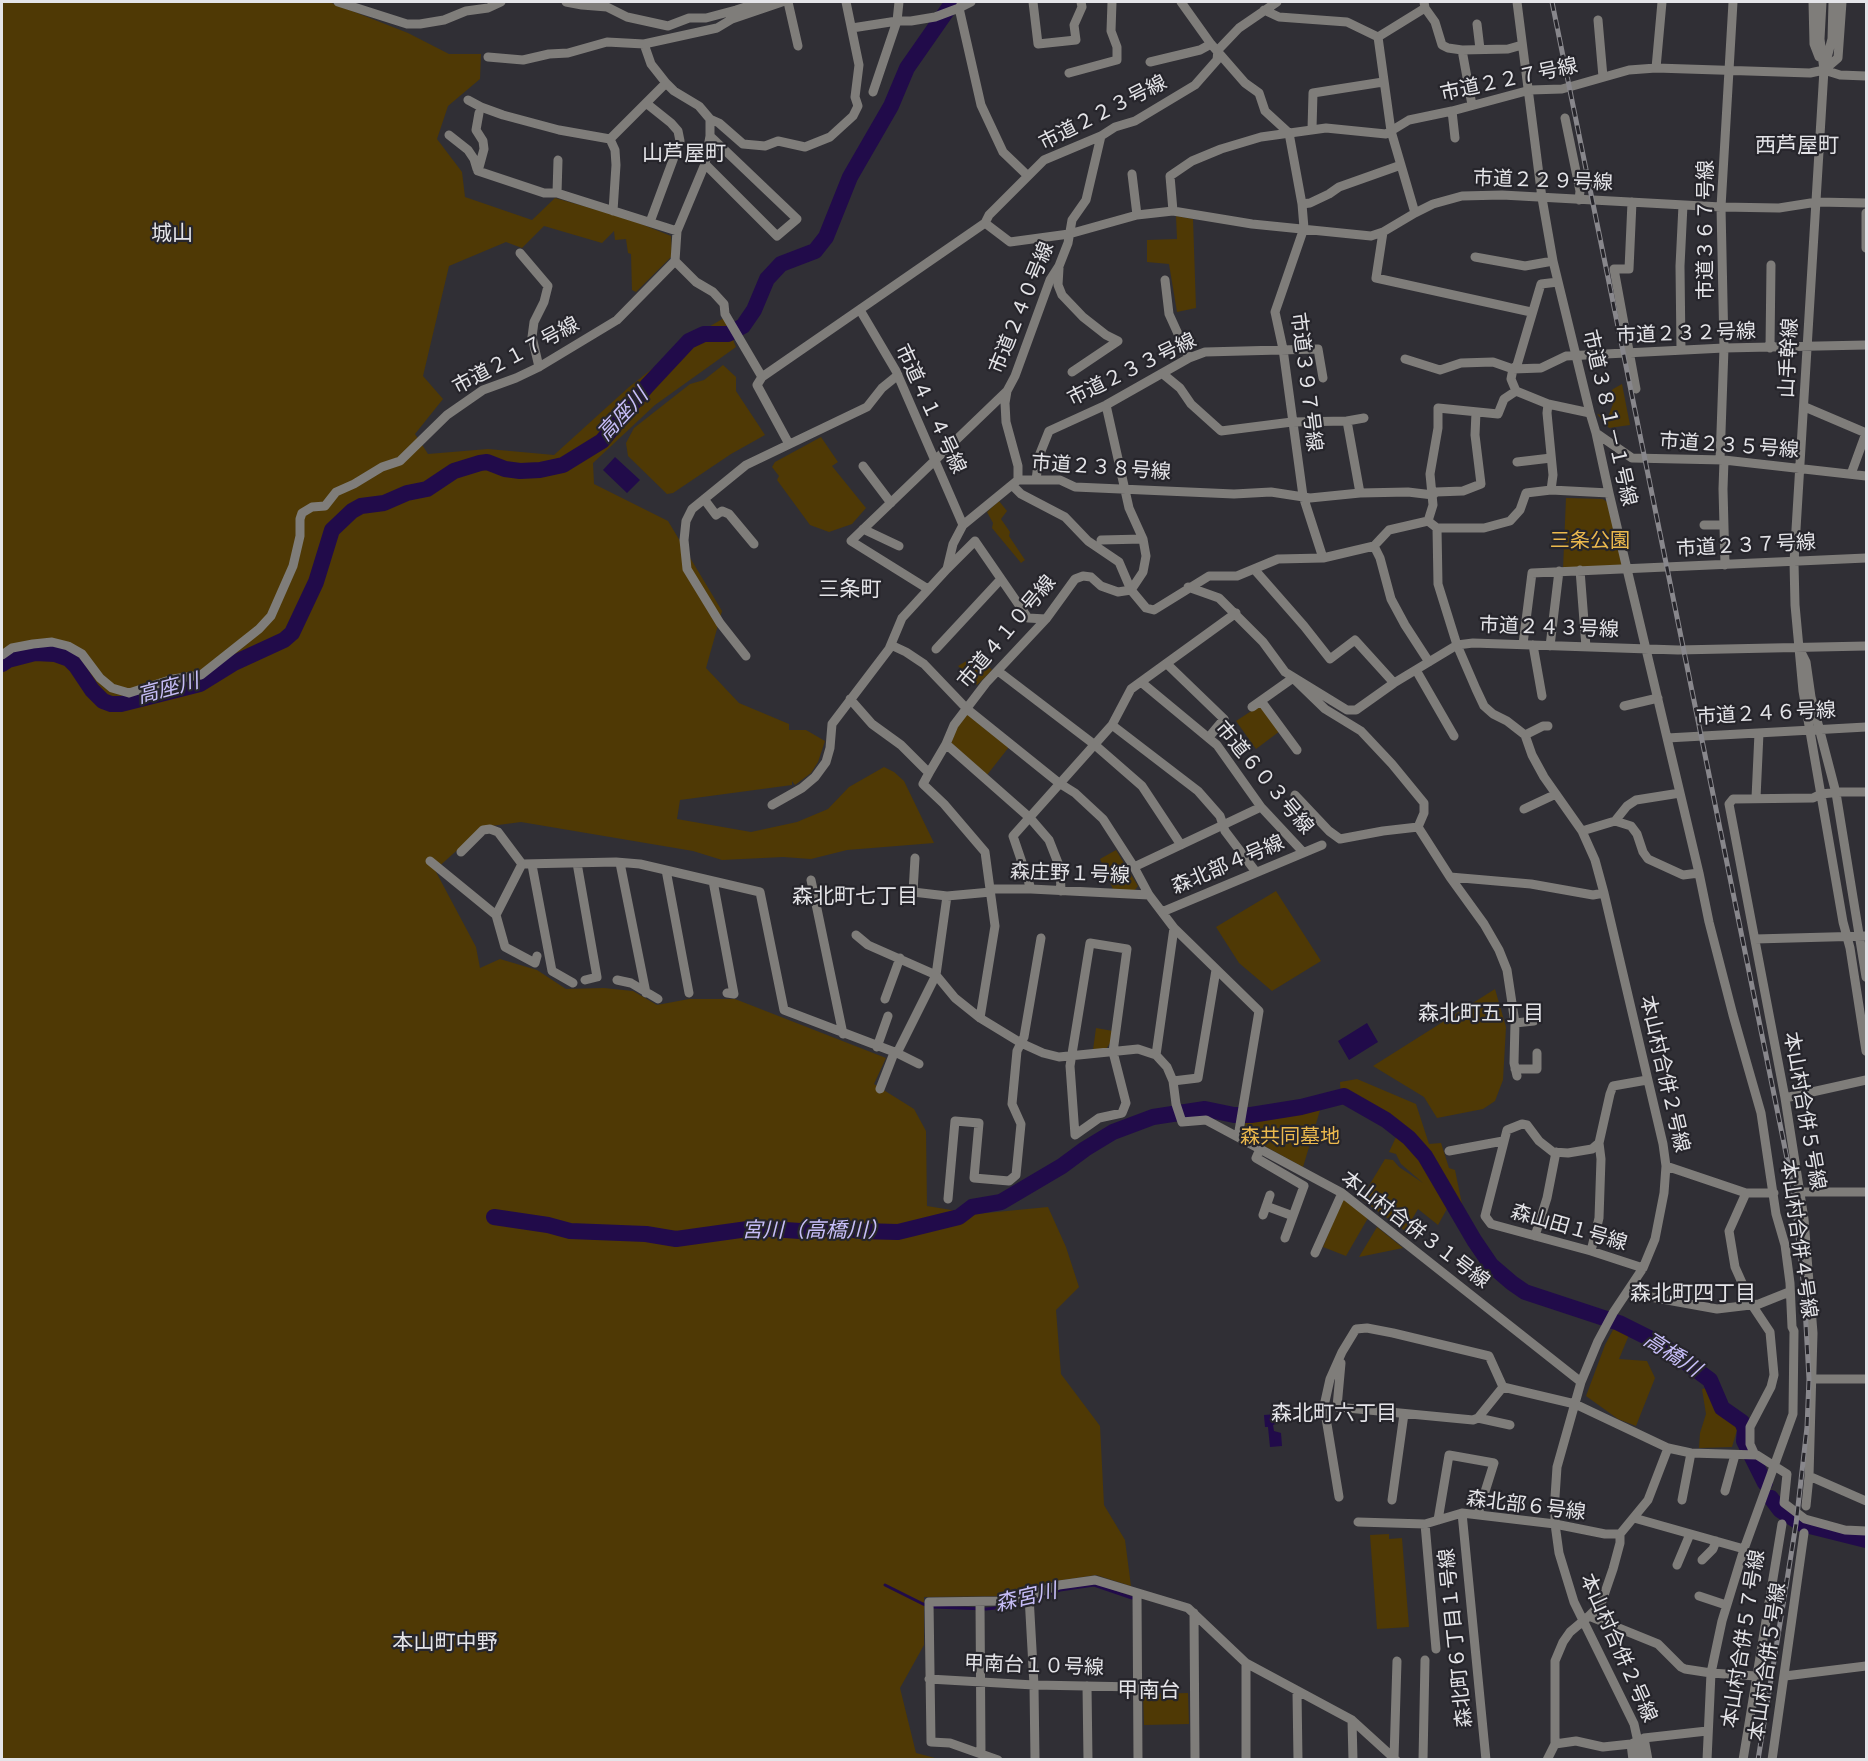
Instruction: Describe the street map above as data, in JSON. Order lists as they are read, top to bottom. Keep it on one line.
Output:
{"streets":{"street":["市道２２７号線","市道２２３号線","市道２２９号線","市道３６７号線","市道２４０号線","市道２３２号線","市道２１７号線","山手幹線","市道２３３号線","市道３９７号線","市道４１４号線","市道３８１－１号線","市道２３５号線","市道２３８号線","市道２３７号線","市道２４３号線","市道４１０号線","市道２４６号線","市道６０３号線","森北部４号線","森庄野１号線","本山村合併２号線","本山村合併５号線","森山田１号線","本山村合併３１号線","本山村合併４号線","森北部６号線","森北町６丁目１号線","本山村合併５７号線","甲南台１０号線"]},"crossings":[["市道２２７号線","市道２２９号線"],["市道２２７号線","市道３６７号線"],["市道２２７号線","山手幹線"],["市道２２７号線","市道３９７号線"],["市道２２７号線","市道３８１－１号線"],["市道２２３号線","市道２２９号線"],["市道２２３号線","市道２４０号線"],["市道２２３号線","市道４１４号線"],["市道２２９号線","市道３６７号線"],["市道２２９号線","市道２４０号線"],["市道２２９号線","山手幹線"],["市道２２９号線","市道３９７号線"],["市道２２９号線","市道３８１－１号線"],["市道３６７号線","市道２３２号線"],["市道３６７号線","市道２３５号線"],["市道３６７号線","市道２３７号線"],["市道２４０号線","市道４１４号線"],["市道２４０号線","市道２３８号線"],["市道２３２号線","山手幹線"],["市道２３２号線","市道３８１－１号線"],["山手幹線","市道２３５号線"],["山手幹線","市道２３７号線"],["山手幹線","市道２４３号線"],["山手幹線","市道２４６号線"],["市道２３３号線","市道３９７号線"],["市道２３３号線","市道２３８号線"],["市道３９７号線","市道２３８号線"],["市道４１４号線","市道２３８号線"],["市道３８１－１号線","市道２３５号線"],["市道３８１－１号線","市道２３７号線"],["市道３８１－１号線","市道２４３号線"],["市道３８１－１号線","市道２４６号線"],["市道３８１－１号線","本山村合併４号線"],["市道２３７号線","市道２４３号線"],["市道６０３号線","森北部４号線"],["森北部４号線","本山村合併３１号線"],["本山村合併２号線","森山田１号線"],["本山村合併２号線","本山村合併３１号線"],["本山村合併２号線","森北部６号線"],["森北部６号線","森北町６丁目１号線"]],"districts":["西芦屋町","山芦屋町","城山","三条町","森北町七丁目","森北町五丁目","森北町四丁目","森北町六丁目","本山町中野","甲南台"],"water":["高座川","宮川（高橋川）","高橋川","森宮川"],"parks":["三条公園","森共同墓地"]}
